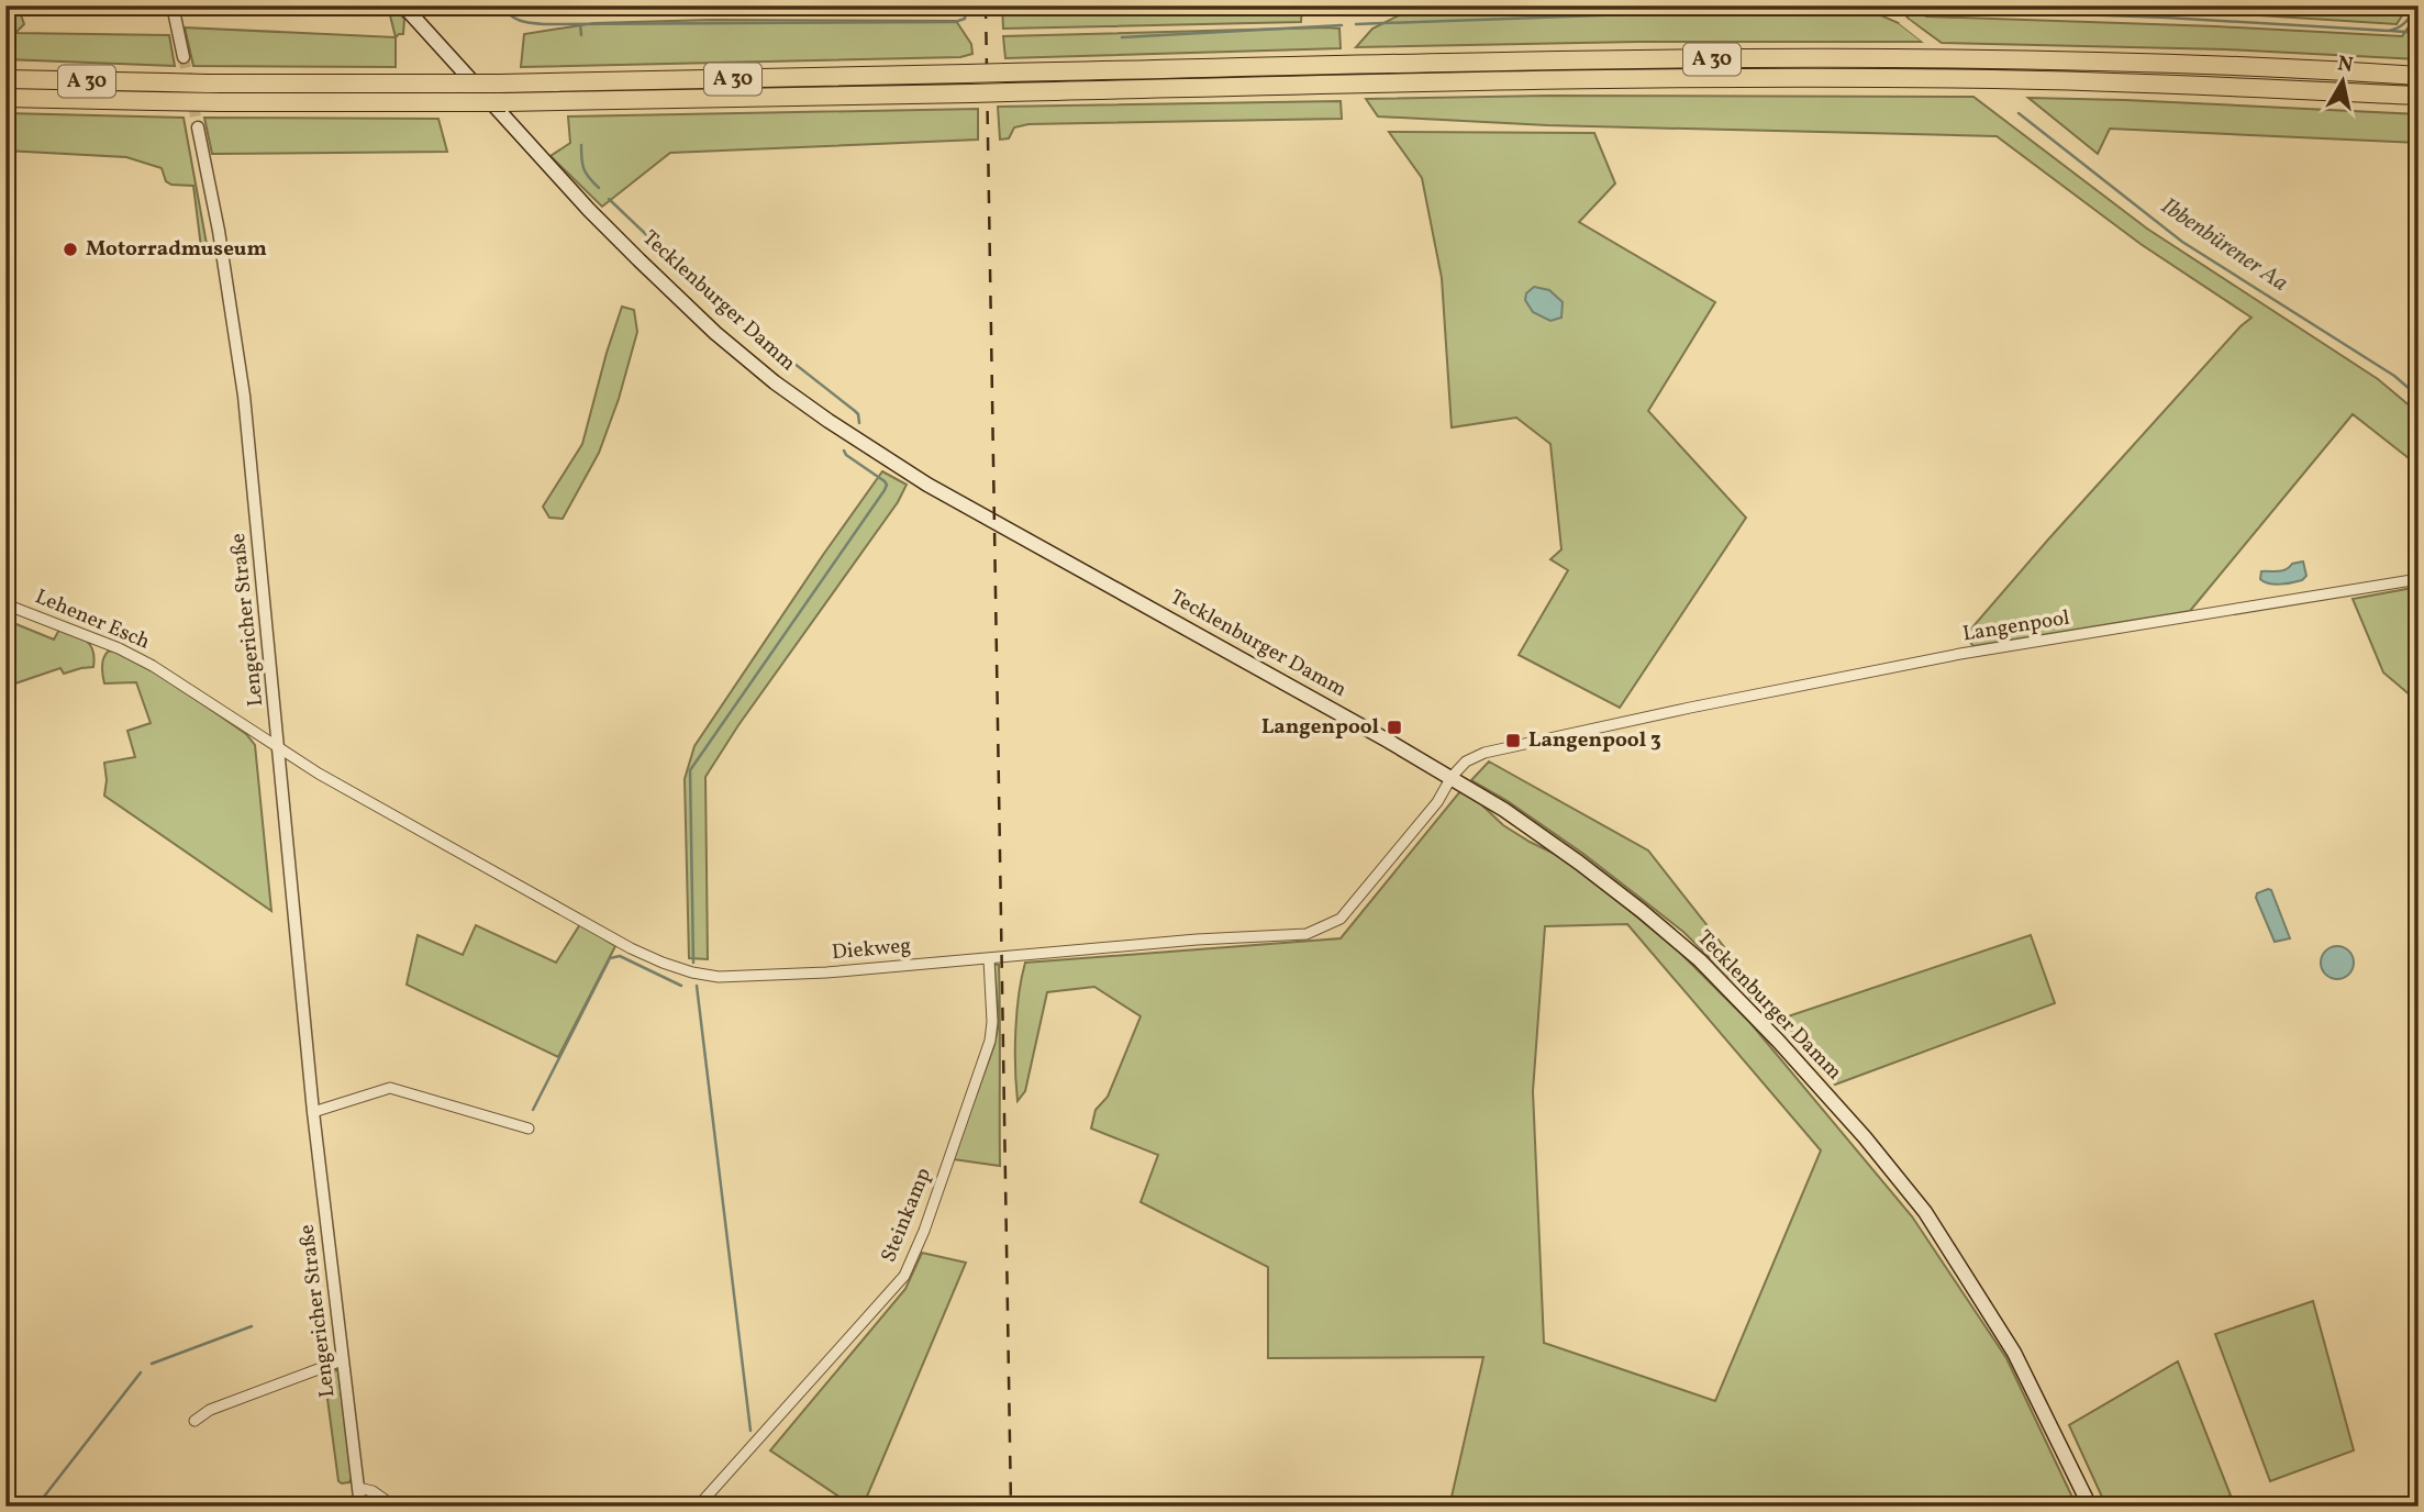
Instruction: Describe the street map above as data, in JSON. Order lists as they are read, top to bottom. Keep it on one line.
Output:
{"streets":{"highway":["A 30"],"main road":["Tecklenburger Damm"],"street":["Lehener Esch","Lengericher Straße","Langenpool","Diekweg","Steinkamp"]},"crossings":[["Tecklenburger Damm","Langenpool"],["Tecklenburger Damm","Diekweg"],["Lehener Esch","Lengericher Straße"],["Lehener Esch","Diekweg"],["Lengericher Straße","Diekweg"],["Langenpool","Diekweg"],["Diekweg","Steinkamp"]],"water":["Ibbenbürener Aa"],"places":{"other":["Motorradmuseum"],"transit":["Langenpool","Langenpool 3"]},"north":"top"}
